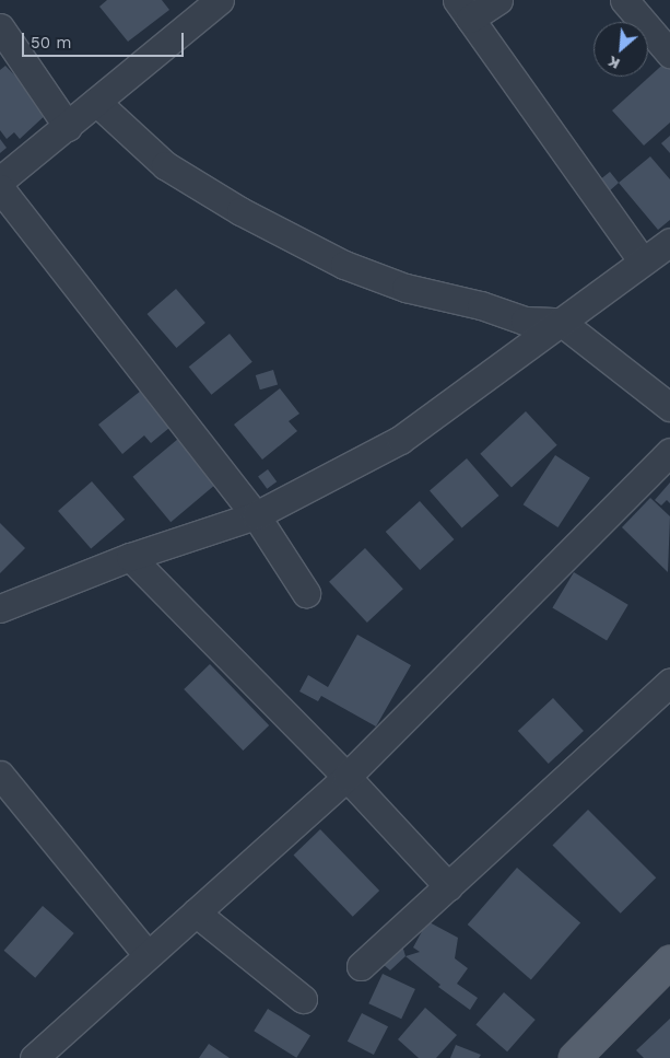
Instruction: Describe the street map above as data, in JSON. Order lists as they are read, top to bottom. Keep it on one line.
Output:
{"scale_bar":"50 m","north":"bottom left"}
